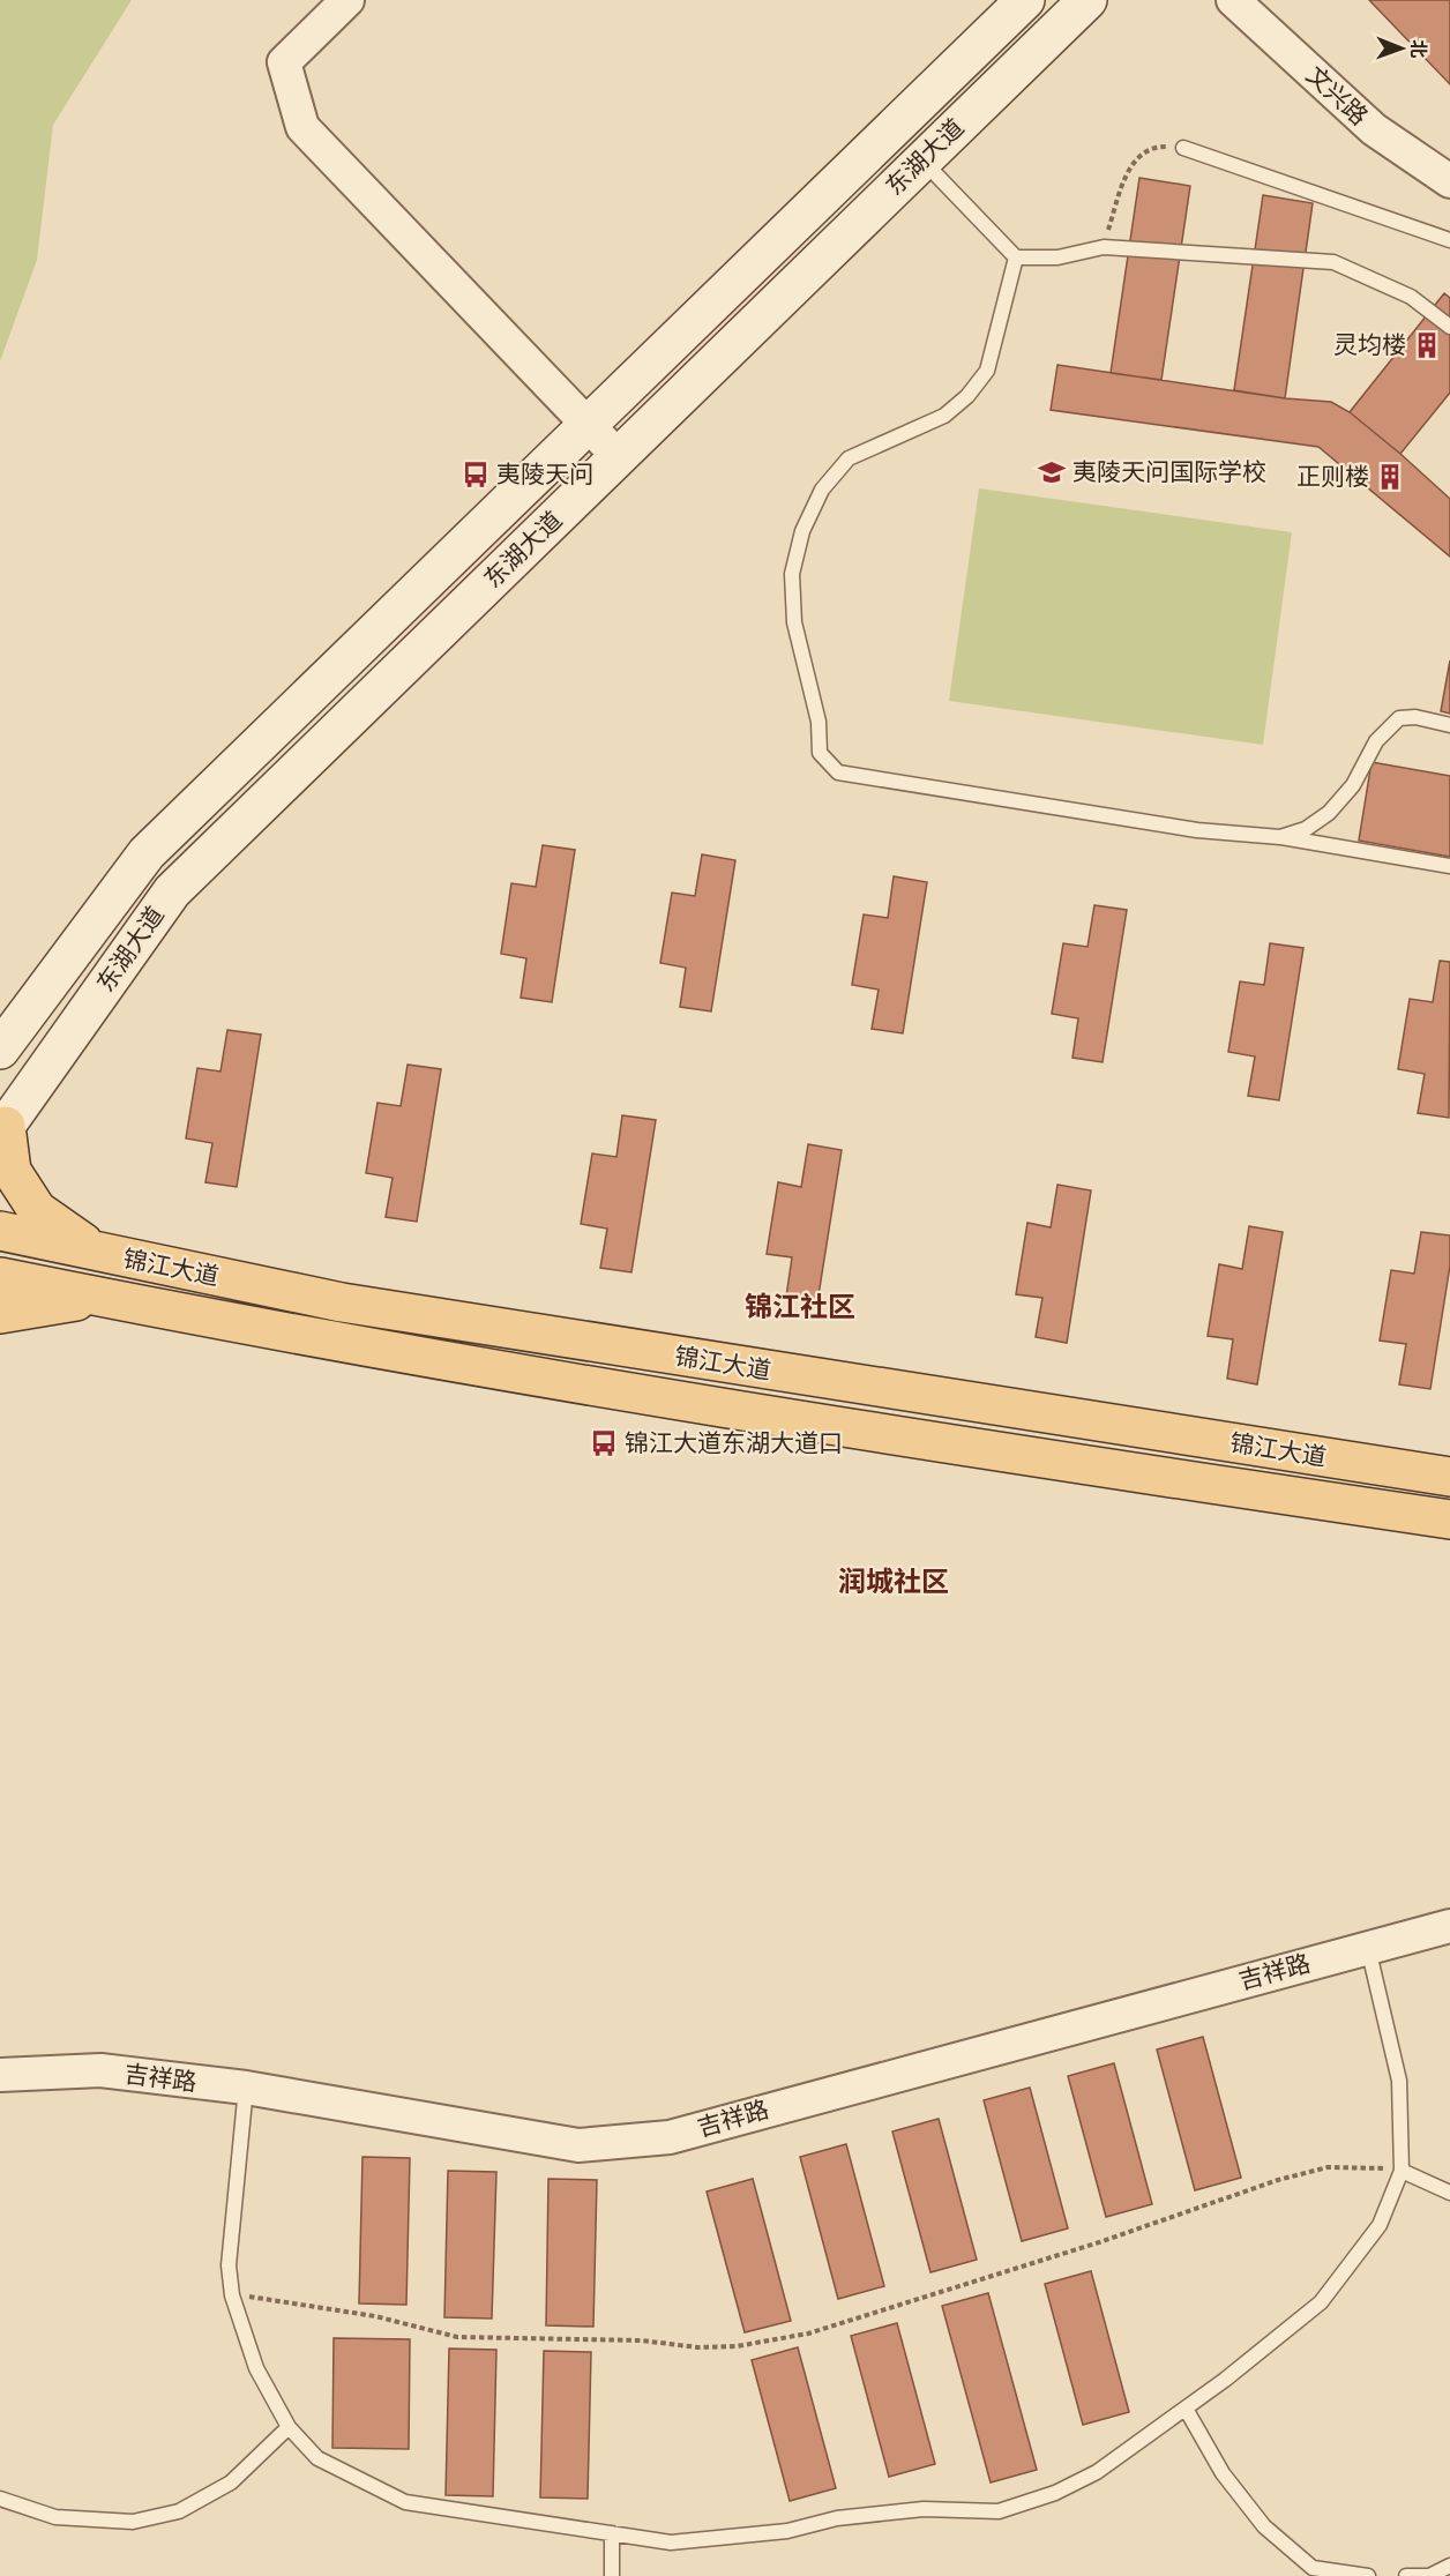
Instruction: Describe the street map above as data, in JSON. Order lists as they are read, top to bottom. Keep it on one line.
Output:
{"streets":{"main road":["东湖大道","锦江大道"],"street":["文兴路","吉祥路"]},"districts":["锦江社区","润城社区"],"places":{"building":["灵均楼","正则楼"],"school or university":["夷陵天问国际学校"],"bus stop":["夷陵天问","锦江大道东湖大道口"]},"north":"right"}
